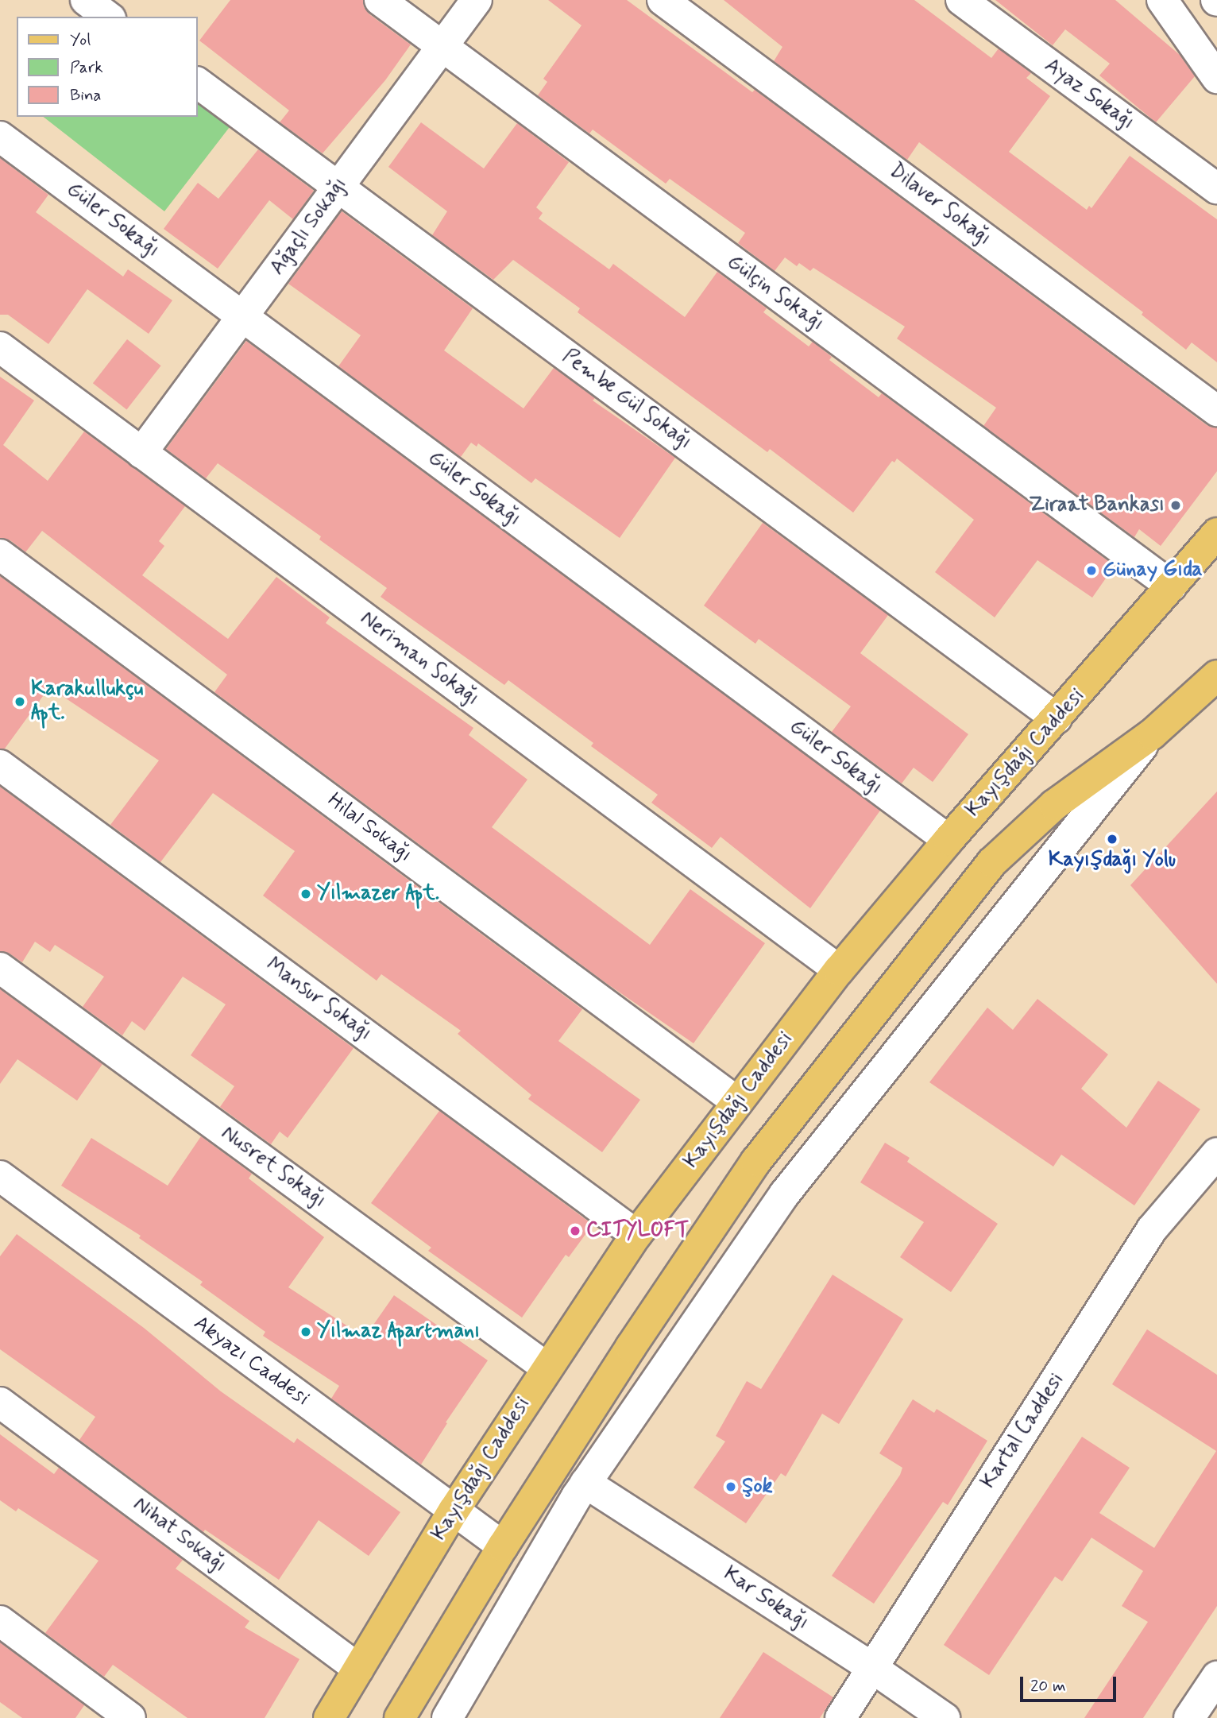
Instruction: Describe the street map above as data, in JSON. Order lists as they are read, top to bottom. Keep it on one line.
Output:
{"streets":{"main road":["Kayışdağı Caddesi"],"street":["Ayaz Sokağı","Dilaver Sokağı","Güler Sokağı","Ağaçlı Sokağı","Gülçin Sokağı","Pembe Gül Sokağı","Neriman Sokağı","Hilal Sokağı","Mansur Sokağı","Nusret Sokağı","Akyazı Caddesi","Kartal Caddesi","Nihat Sokağı","Kar Sokağı"]},"crossings":[["Güler Sokağı","Ağaçlı Sokağı"],["Güler Sokağı","Kayışdağı Caddesi"],["Ağaçlı Sokağı","Gülçin Sokağı"],["Ağaçlı Sokağı","Pembe Gül Sokağı"],["Ağaçlı Sokağı","Neriman Sokağı"],["Gülçin Sokağı","Kayışdağı Caddesi"],["Pembe Gül Sokağı","Kayışdağı Caddesi"],["Neriman Sokağı","Kayışdağı Caddesi"],["Kayışdağı Caddesi","Hilal Sokağı"],["Kayışdağı Caddesi","Mansur Sokağı"],["Kayışdağı Caddesi","Nusret Sokağı"],["Kayışdağı Caddesi","Akyazı Caddesi"],["Kayışdağı Caddesi","Nihat Sokağı"],["Kartal Caddesi","Kar Sokağı"]],"places":["Ziraat Bankası","Günay Gıda","Karakullukçu Apt.","Kayışdağı Yolu","Yılmazer Apt.","CITYLOFT","Yılmaz Apartmanı","Şok"],"legend":["Yol","Park","Bina"],"scale_bar":"20 m"}
